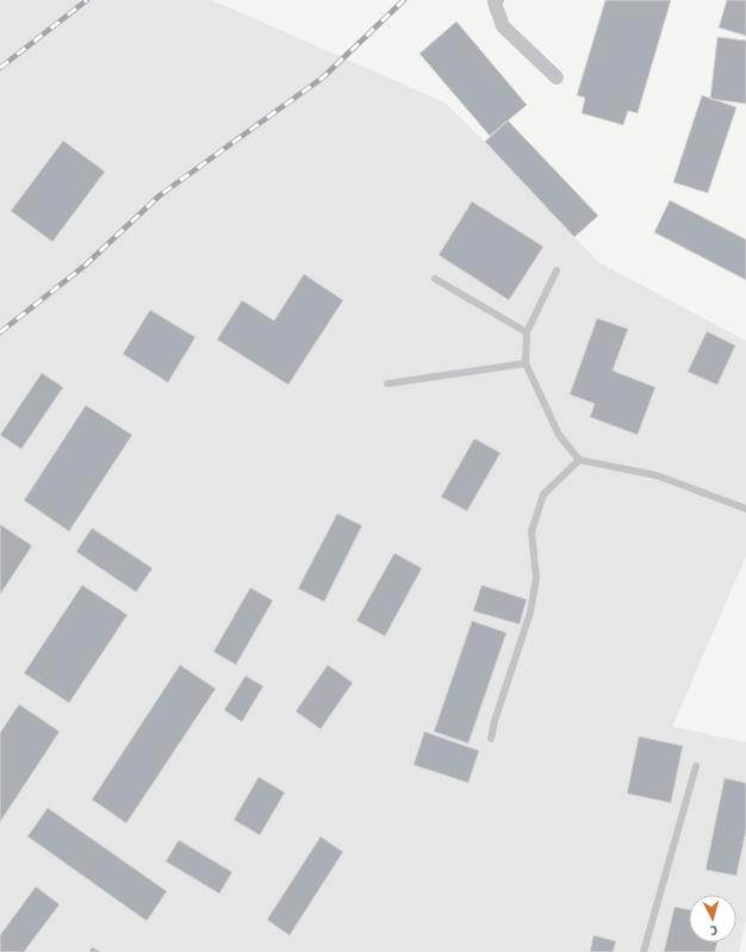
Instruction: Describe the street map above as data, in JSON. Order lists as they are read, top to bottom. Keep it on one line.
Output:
{"north":"bottom"}
